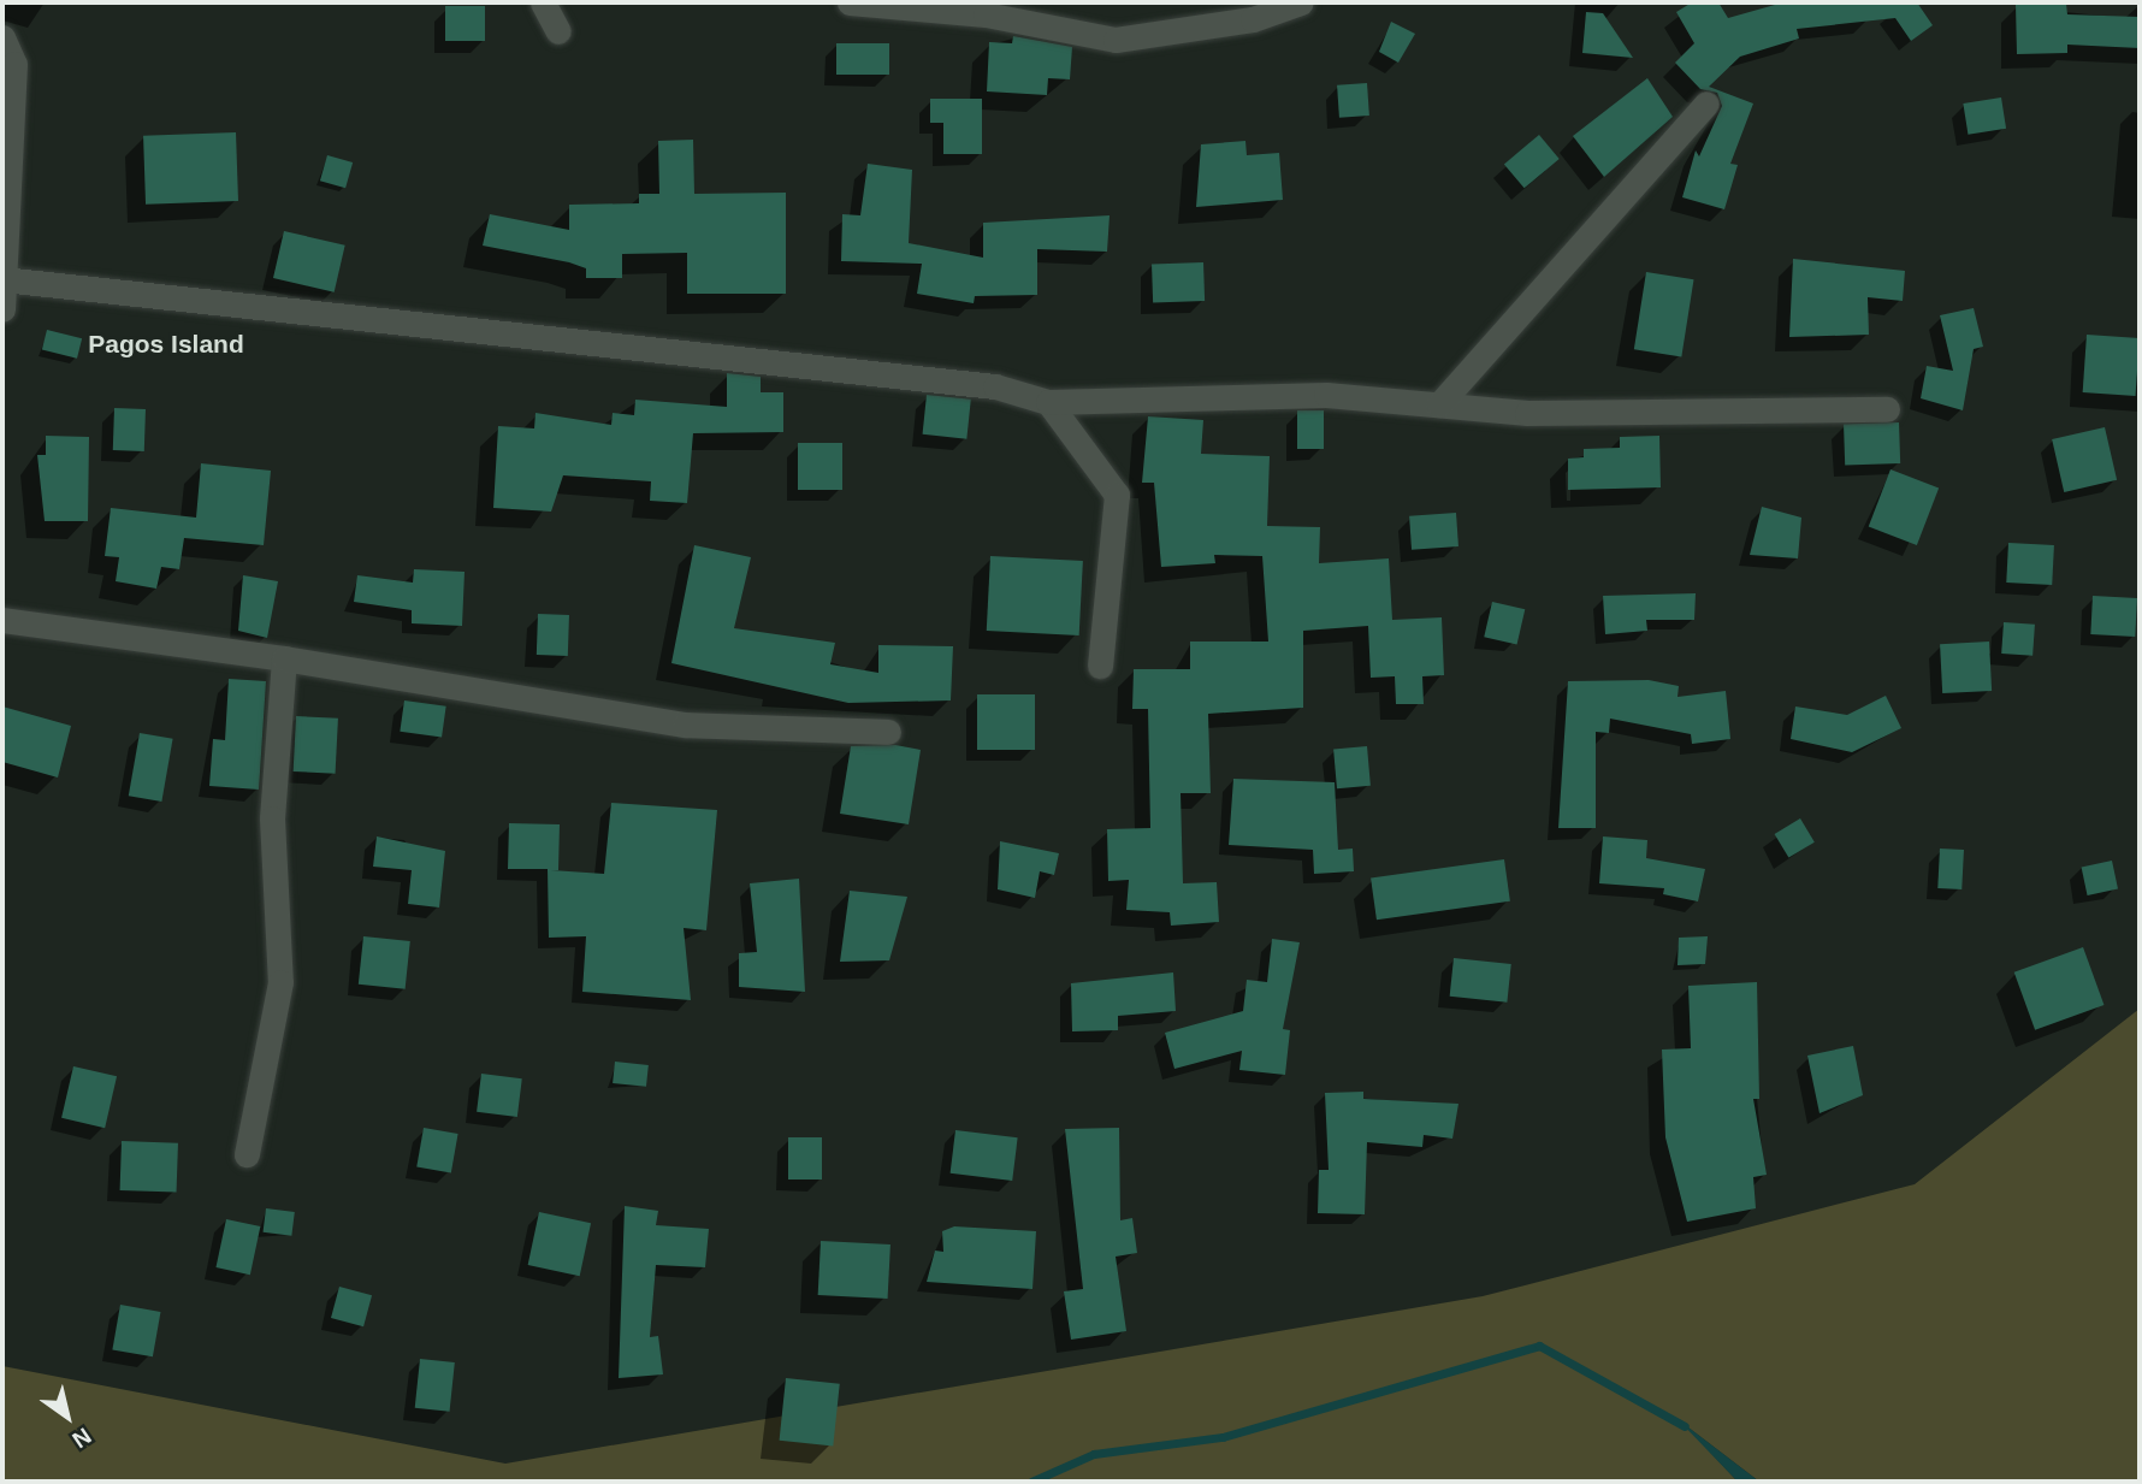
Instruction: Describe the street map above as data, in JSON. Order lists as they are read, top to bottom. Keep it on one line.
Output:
{"districts":["Pagos Island"],"north":"bottom right"}
